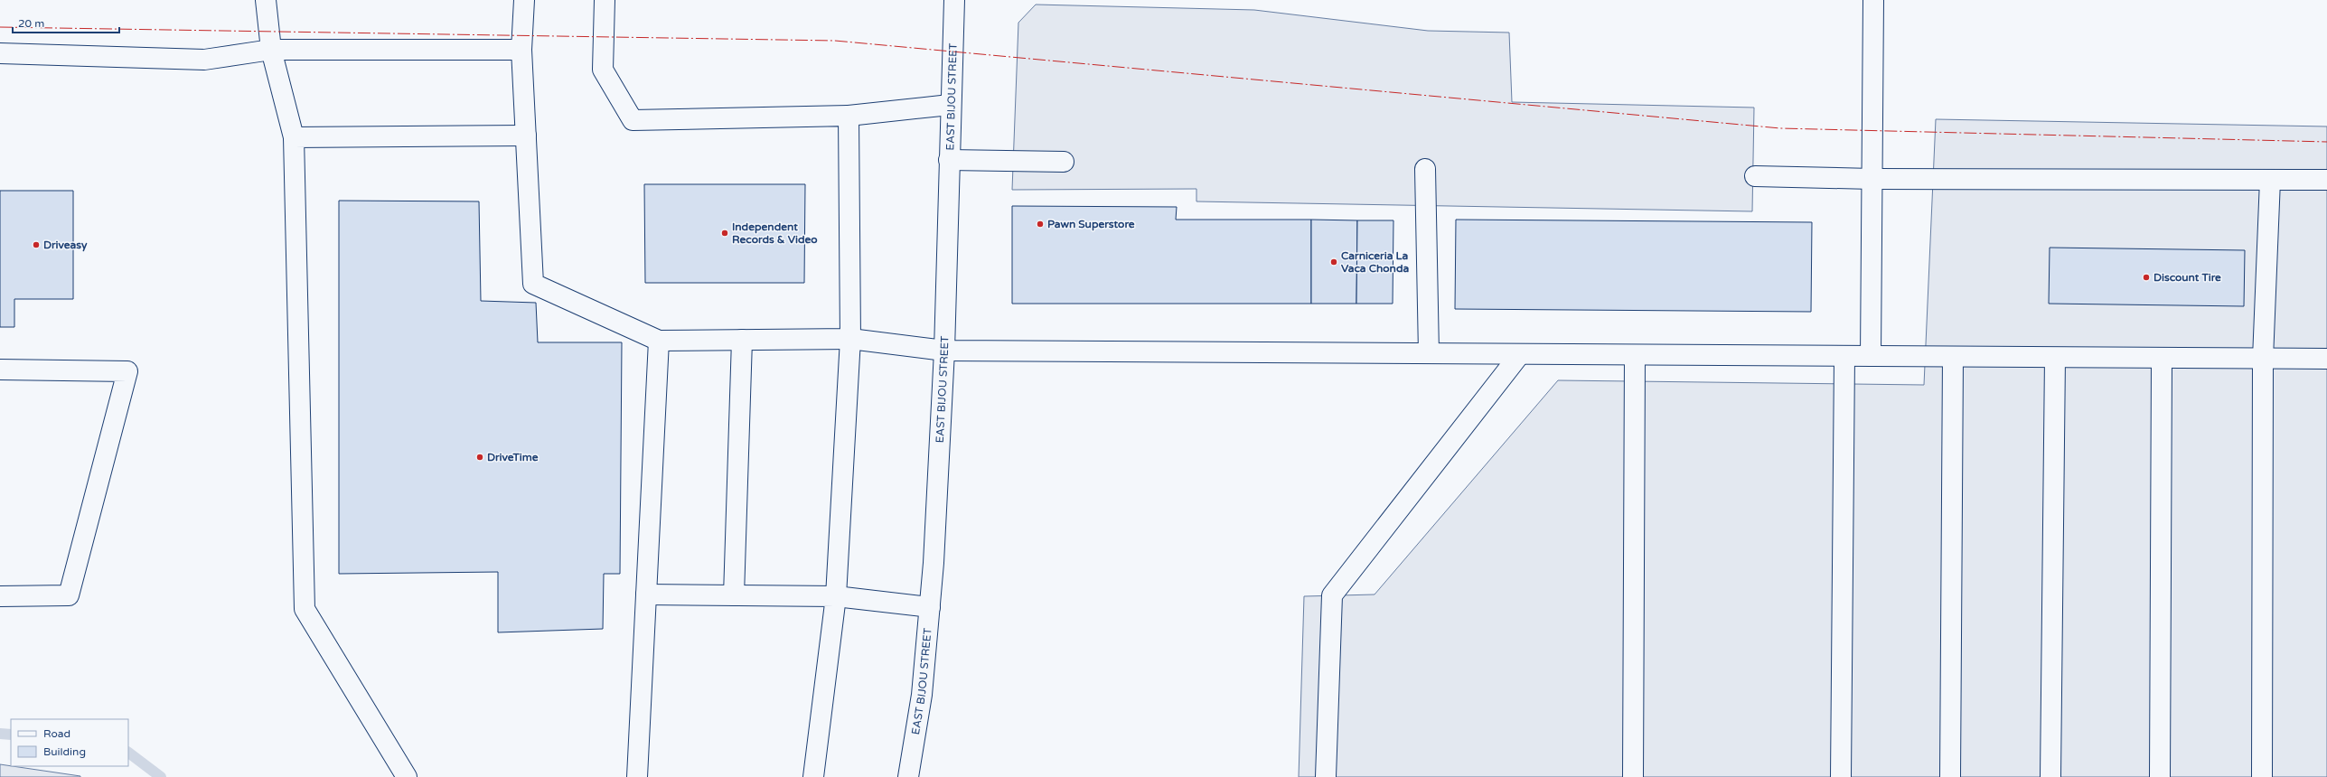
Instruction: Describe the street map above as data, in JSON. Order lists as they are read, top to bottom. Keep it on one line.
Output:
{"streets":{"street":["EAST BIJOU STREET"]},"places":["Pawn Superstore","Independent Records & Video","Driveasy","Carniceria La Vaca Chonda","Discount Tire","DriveTime"],"legend":["Road","Building"],"scale_bar":"20 m"}
